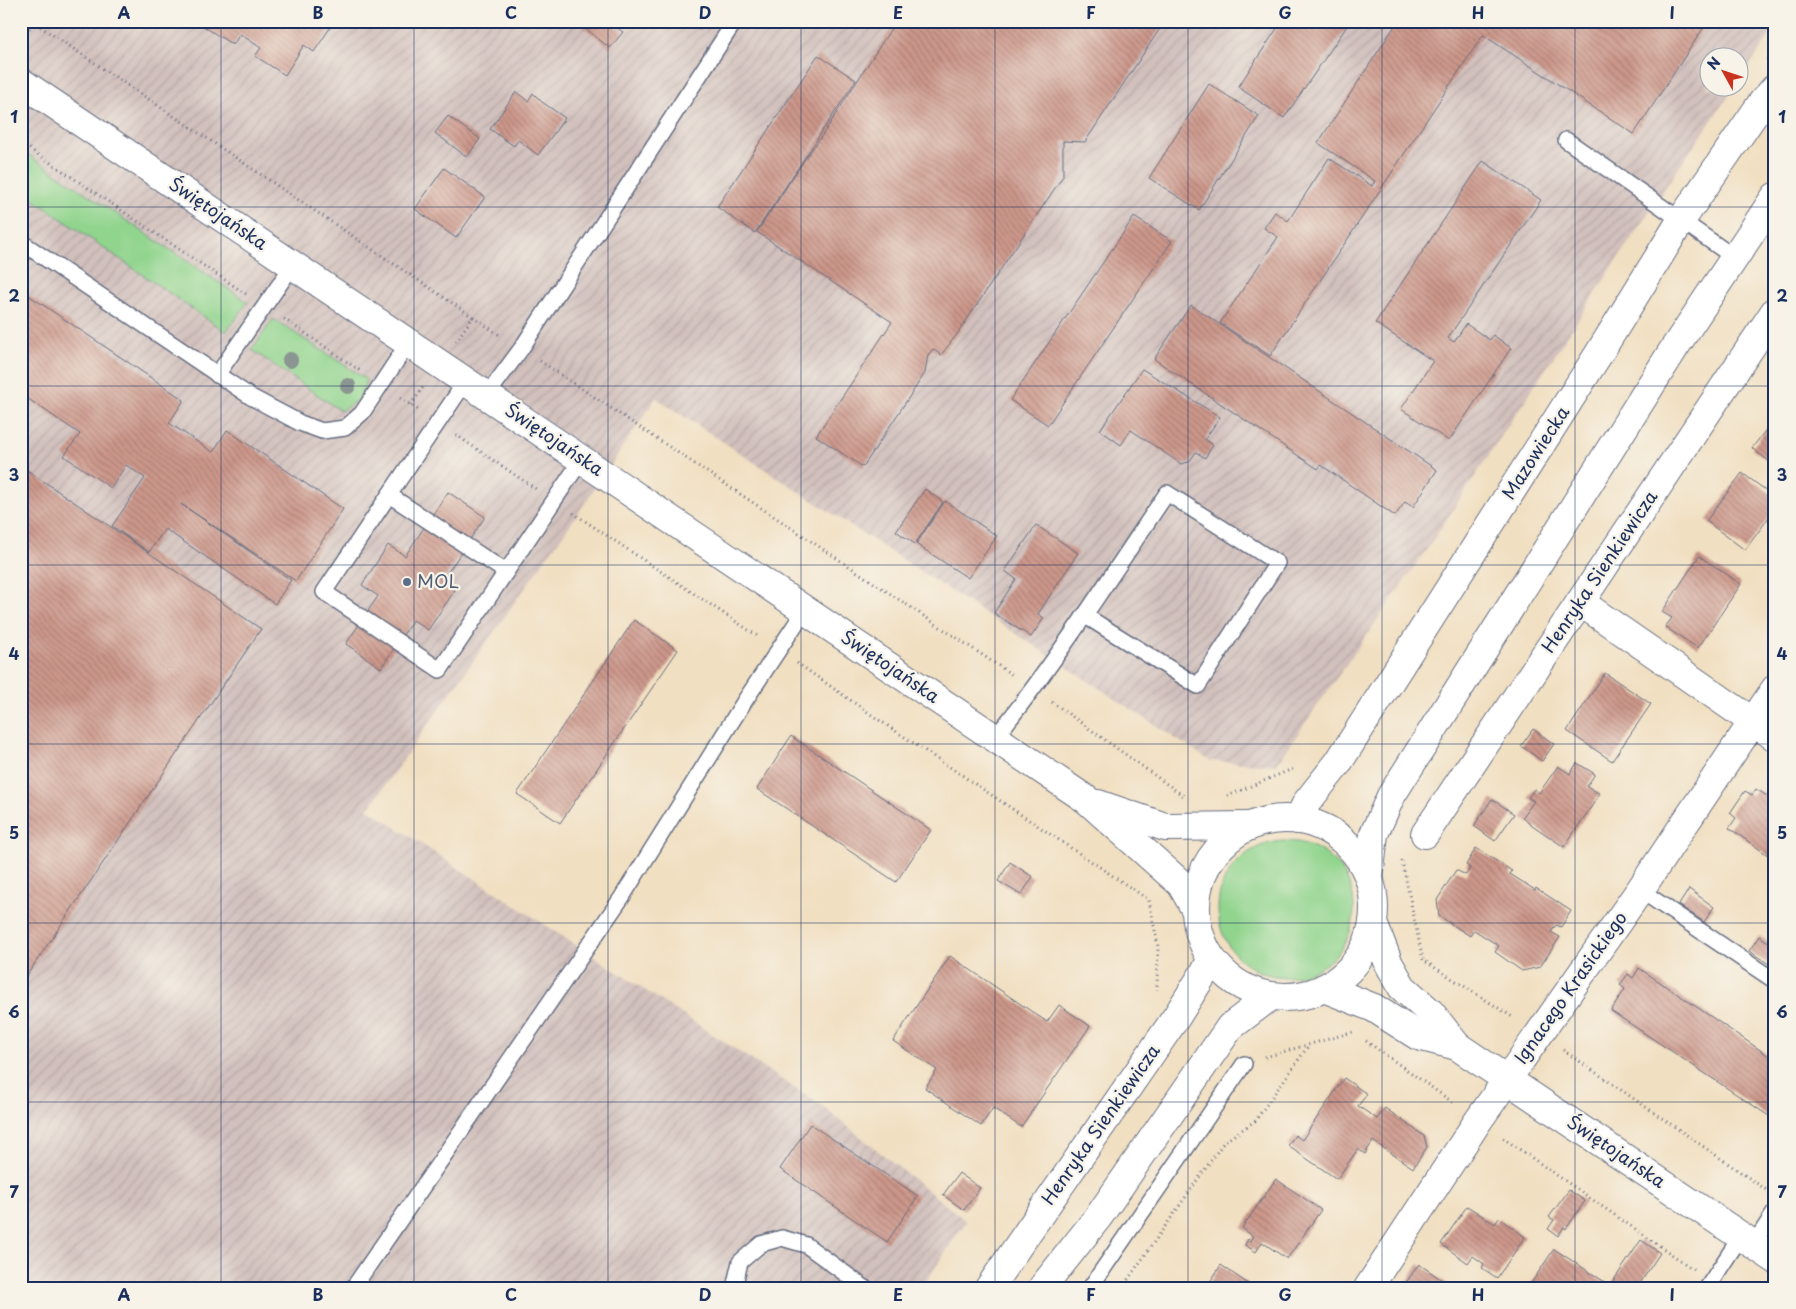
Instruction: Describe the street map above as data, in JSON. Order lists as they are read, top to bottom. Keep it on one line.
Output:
{"streets":{"street":["Świętojańska","Mazowiecka","Henryka Sienkiewicza","Ignacego Krasickiego"]},"crossings":[["Świętojańska","Mazowiecka"],["Świętojańska","Henryka Sienkiewicza"],["Świętojańska","Ignacego Krasickiego"],["Mazowiecka","Henryka Sienkiewicza"]],"places":["MOL"],"north":"top left","grid":{"columns":["A","B","C","D","E","F","G","H","I"],"rows":["1","2","3","4","5","6","7"]}}
